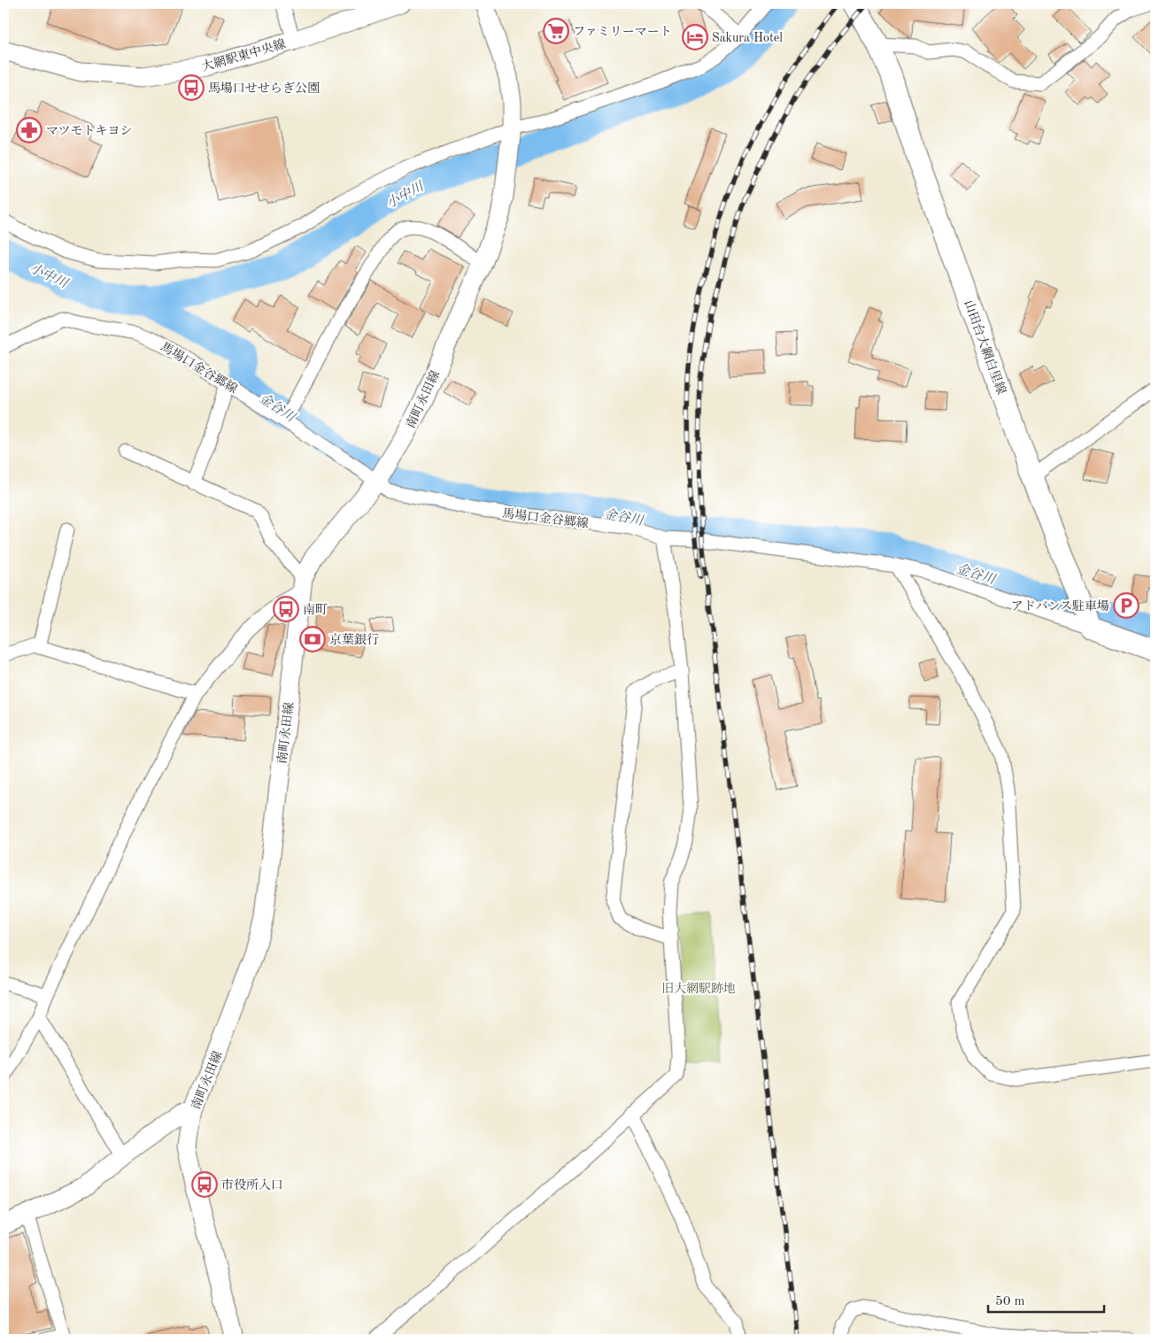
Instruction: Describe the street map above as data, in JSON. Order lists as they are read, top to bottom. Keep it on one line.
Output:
{"streets":{"main road":["山田台大網白里線"],"street":["大網駅東中央線","馬場口金谷郷線","南町永田線"]},"crossings":[["山田台大網白里線","馬場口金谷郷線"],["馬場口金谷郷線","南町永田線"]],"water":["小中川","金谷川"],"parks":["旧大網駅跡地"],"places":{"supermarket":["ファミリーマート"],"hotel":["Sakura Hotel"],"bus stop":["馬場口せせらぎ公園","南町","市役所入口"],"pharmacy":["マツモトキヨシ"],"parking":["アドバンス駐車場"],"bank":["京葉銀行"]},"scale_bar":"50 m"}
